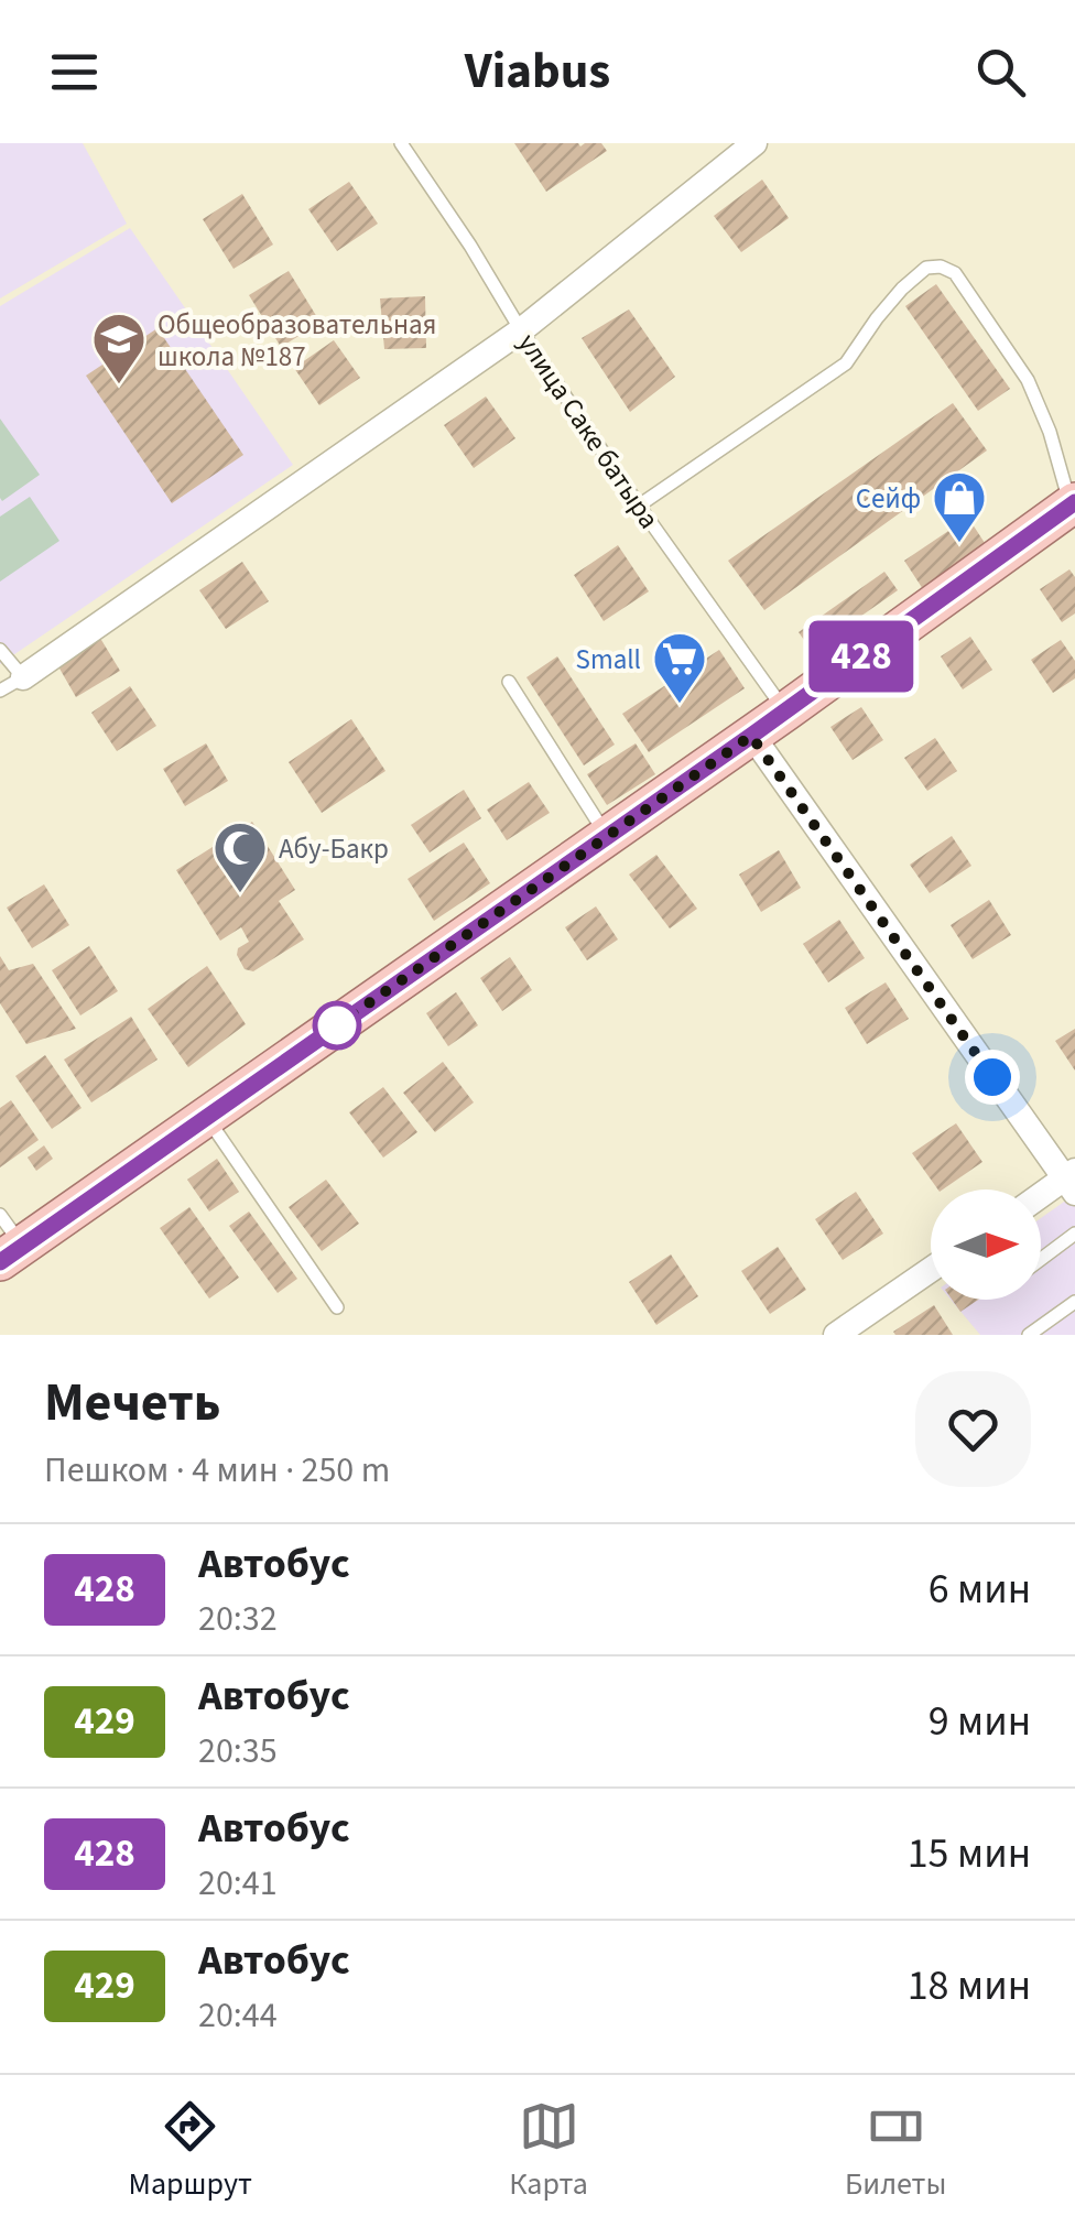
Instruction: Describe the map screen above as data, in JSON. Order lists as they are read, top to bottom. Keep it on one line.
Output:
{"streets":{"lane":["улица Саке батыра"]},"places":{"school or university":["Общеобразовательная школа №187"],"shop":["Сейф"],"supermarket":["Small"],"mosque":["Абу-Бакр"]},"lines":["bus line 428"],"north":"right","page":{"header":"Viabus","on_map":"428","heading":["Мечеть","Пешком · 4 мин · 250 m"],"list":[{"mark":"428","name":"Автобус","note":"20:32","value":"6 мин"},{"mark":"429","name":"Автобус","note":"20:35","value":"9 мин"},{"mark":"428","name":"Автобус","note":"20:41","value":"15 мин"},{"mark":"429","name":"Автобус","note":"20:44","value":"18 мин"}],"tabs":["Маршрут","Карта","Билеты"]}}
